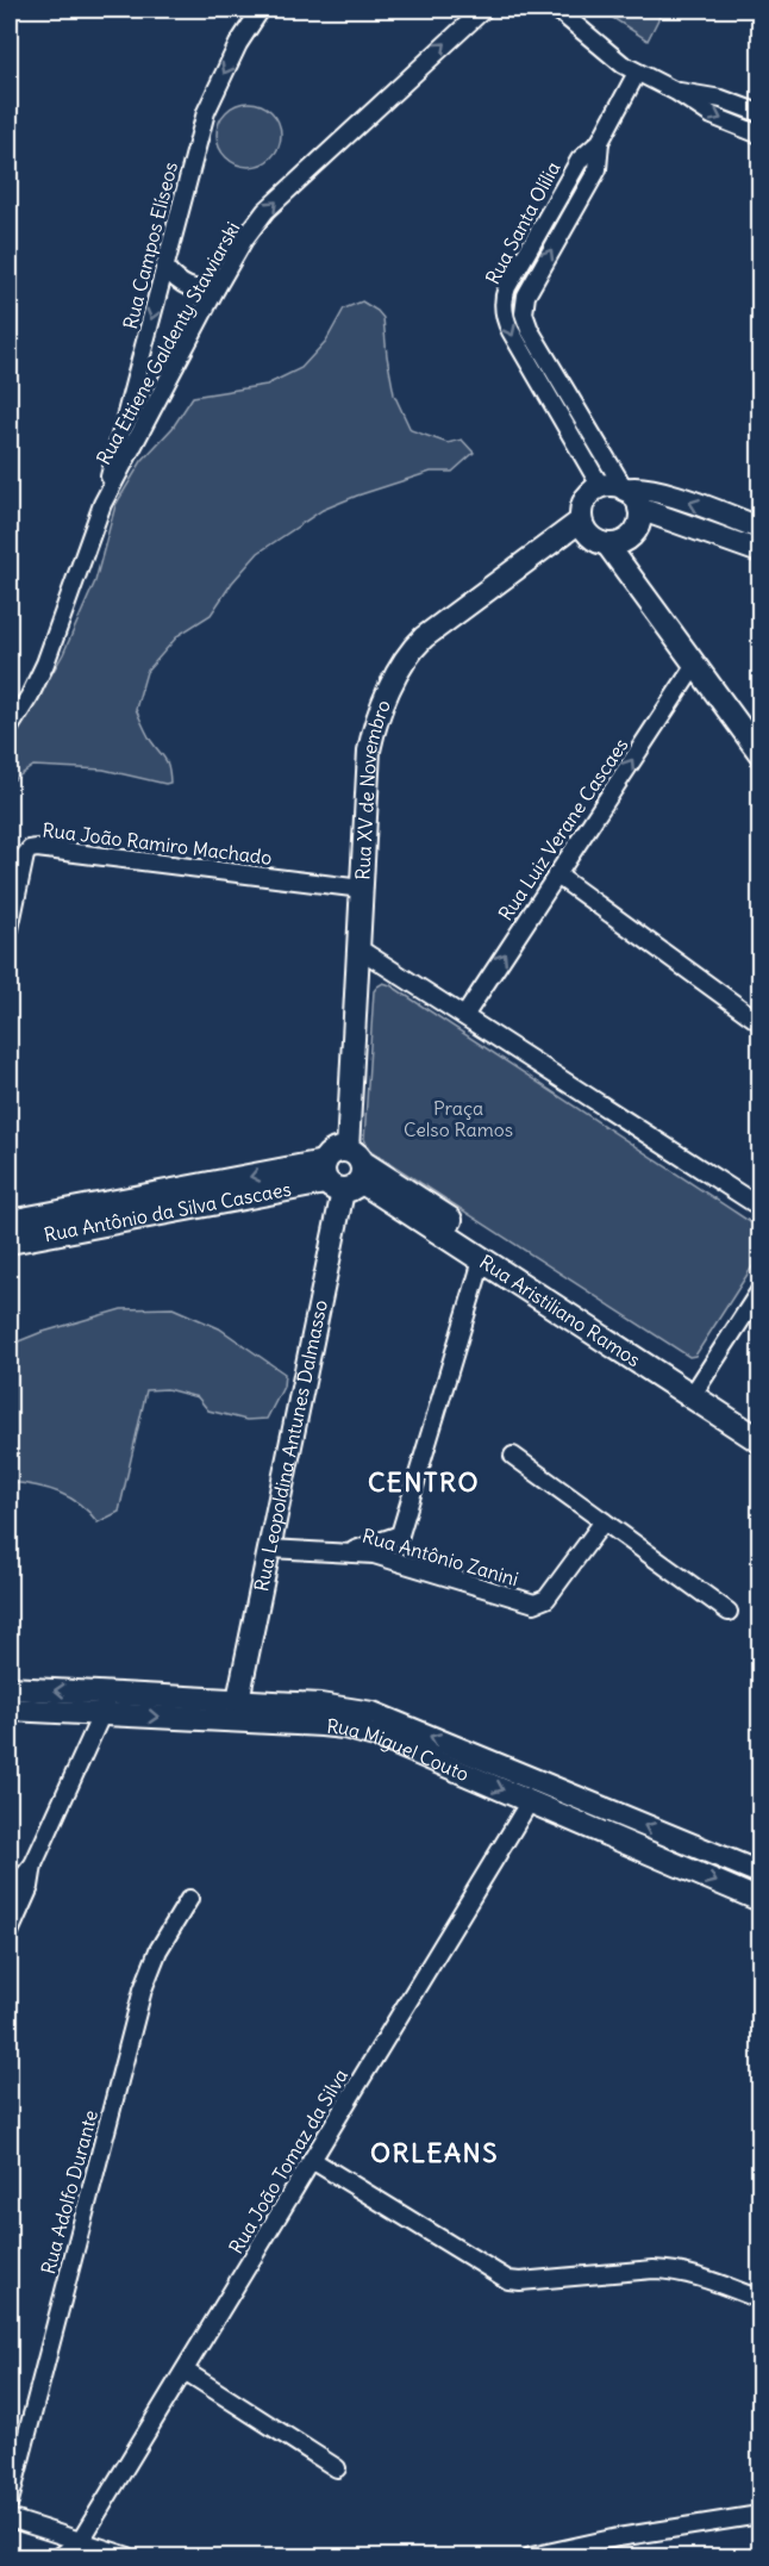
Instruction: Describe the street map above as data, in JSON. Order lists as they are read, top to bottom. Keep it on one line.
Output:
{"streets":{"main road":["Rua Antônio da Silva Cascaes","Rua Aristiliano Ramos"],"street":["Rua Santa Olília","Rua Campos Elíseos","Rua Ettiene Galdenty Stawiarski","Rua XV de Novembro","Rua Luiz Verane Cascaes","Rua João Ramiro Machado","Rua Leopoldina Antunes Dalmasso","Rua Antônio Zanini","Rua Miguel Couto","Rua João Tomaz da Silva","Rua Adolfo Durante"]},"crossings":[["Rua Santa Olília","Rua XV de Novembro"],["Rua Campos Elíseos","Rua Ettiene Galdenty Stawiarski"],["Rua XV de Novembro","Rua João Ramiro Machado"],["Rua XV de Novembro","Rua Antônio da Silva Cascaes"],["Rua XV de Novembro","Rua Aristiliano Ramos"],["Rua XV de Novembro","Rua Leopoldina Antunes Dalmasso"],["Rua Antônio da Silva Cascaes","Rua Aristiliano Ramos"],["Rua Antônio da Silva Cascaes","Rua Leopoldina Antunes Dalmasso"],["Rua Aristiliano Ramos","Rua Leopoldina Antunes Dalmasso"],["Rua Leopoldina Antunes Dalmasso","Rua Antônio Zanini"],["Rua Leopoldina Antunes Dalmasso","Rua Miguel Couto"],["Rua Miguel Couto","Rua João Tomaz da Silva"]],"one_way":["Rua Campos Elíseos","Rua Ettiene Galdenty Stawiarski","Rua Luiz Verane Cascaes"],"districts":["CENTRO","ORLEANS"],"parks":["Praça Celso Ramos"]}
